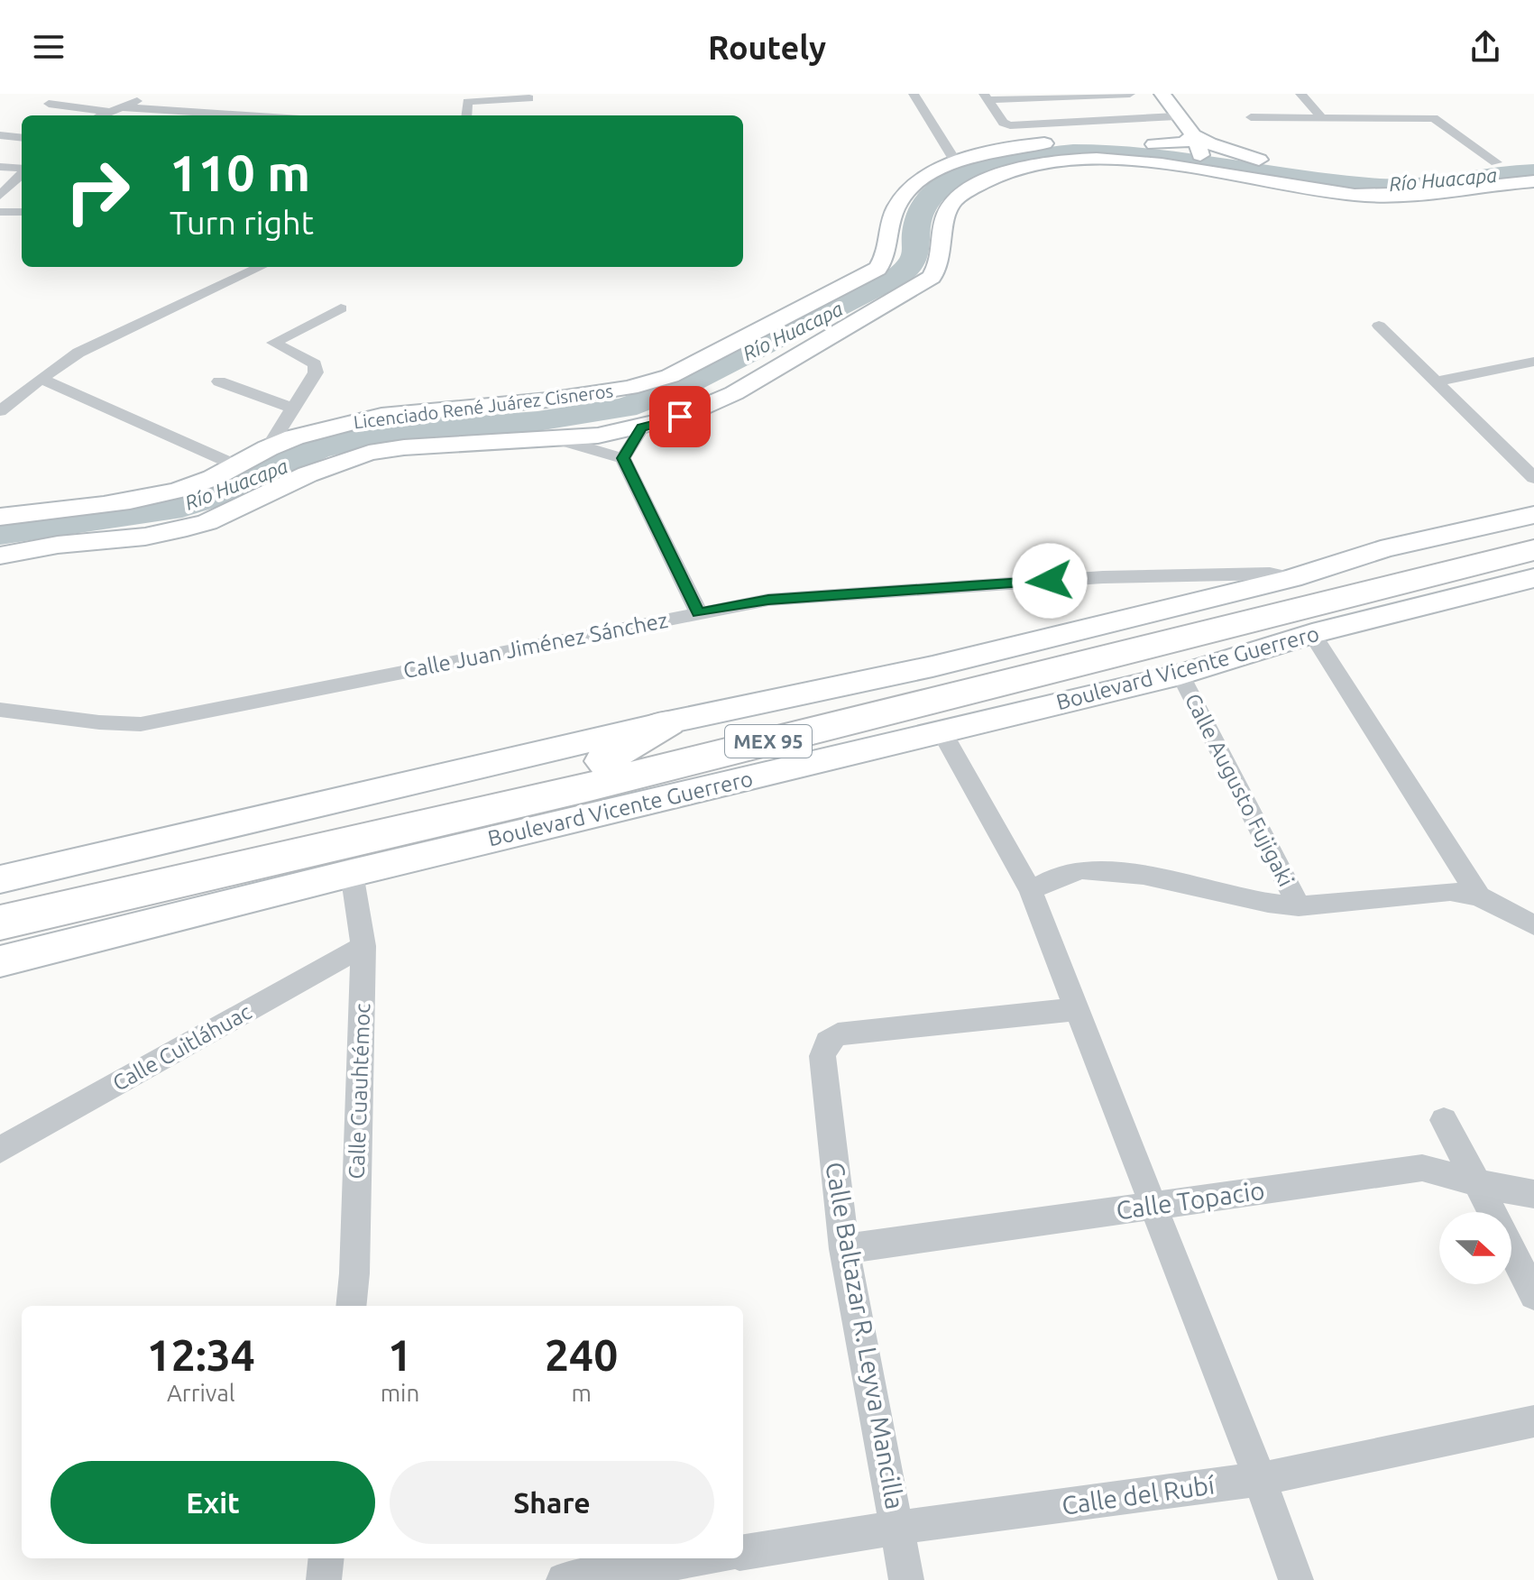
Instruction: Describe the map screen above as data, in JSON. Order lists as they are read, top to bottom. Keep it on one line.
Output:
{"streets":{"highway":["Boulevard Vicente Guerrero","MEX 95"],"main road":["Licenciado René Juárez Cisneros"],"street":["Calle Juan Jiménez Sánchez","Calle Augusto Fujigaki","Calle Cuitláhuac","Calle Cuauhtémoc","Calle Topacio","Calle Baltazar R. Leyva Mancilla","Calle del Rubí"]},"crossings":[["Boulevard Vicente Guerrero","Calle Augusto Fujigaki"],["Boulevard Vicente Guerrero","Calle Cuauhtémoc"],["Calle Cuitláhuac","Calle Cuauhtémoc"],["Calle Topacio","Calle Baltazar R. Leyva Mancilla"],["Calle Baltazar R. Leyva Mancilla","Calle del Rubí"]],"water":["Río Huacapa"],"north":"right","page":{"header":"Routely","turn":["110 m","Turn right"],"eta":["12:34","Arrival","1","min","240","m"],"buttons":["Exit","Share"]}}
